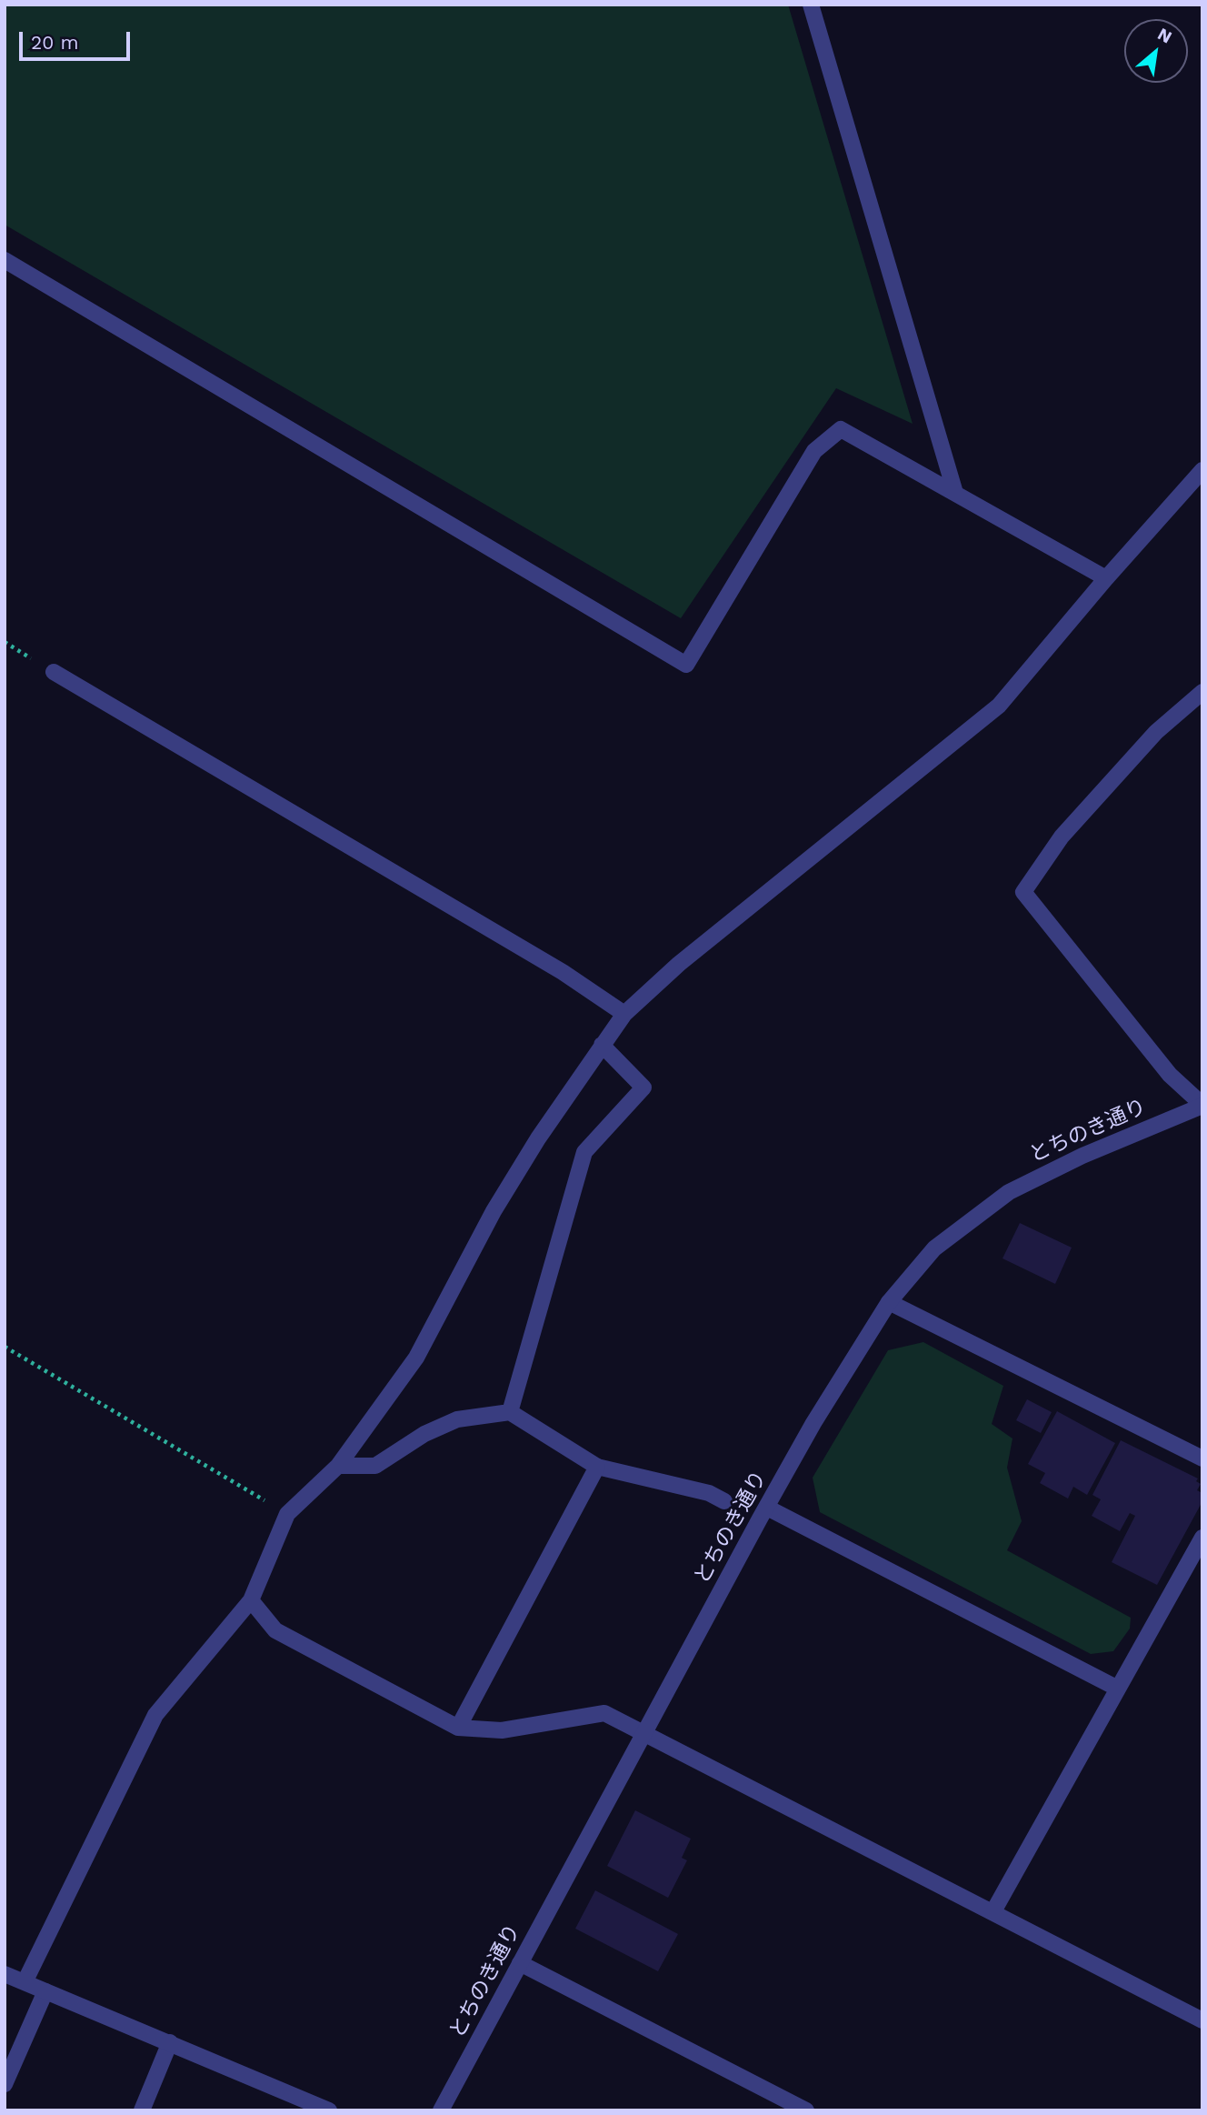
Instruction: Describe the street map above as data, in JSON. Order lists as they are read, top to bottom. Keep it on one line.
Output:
{"streets":{"street":["とちのき通り"]},"scale_bar":"20 m","north":"top right"}
